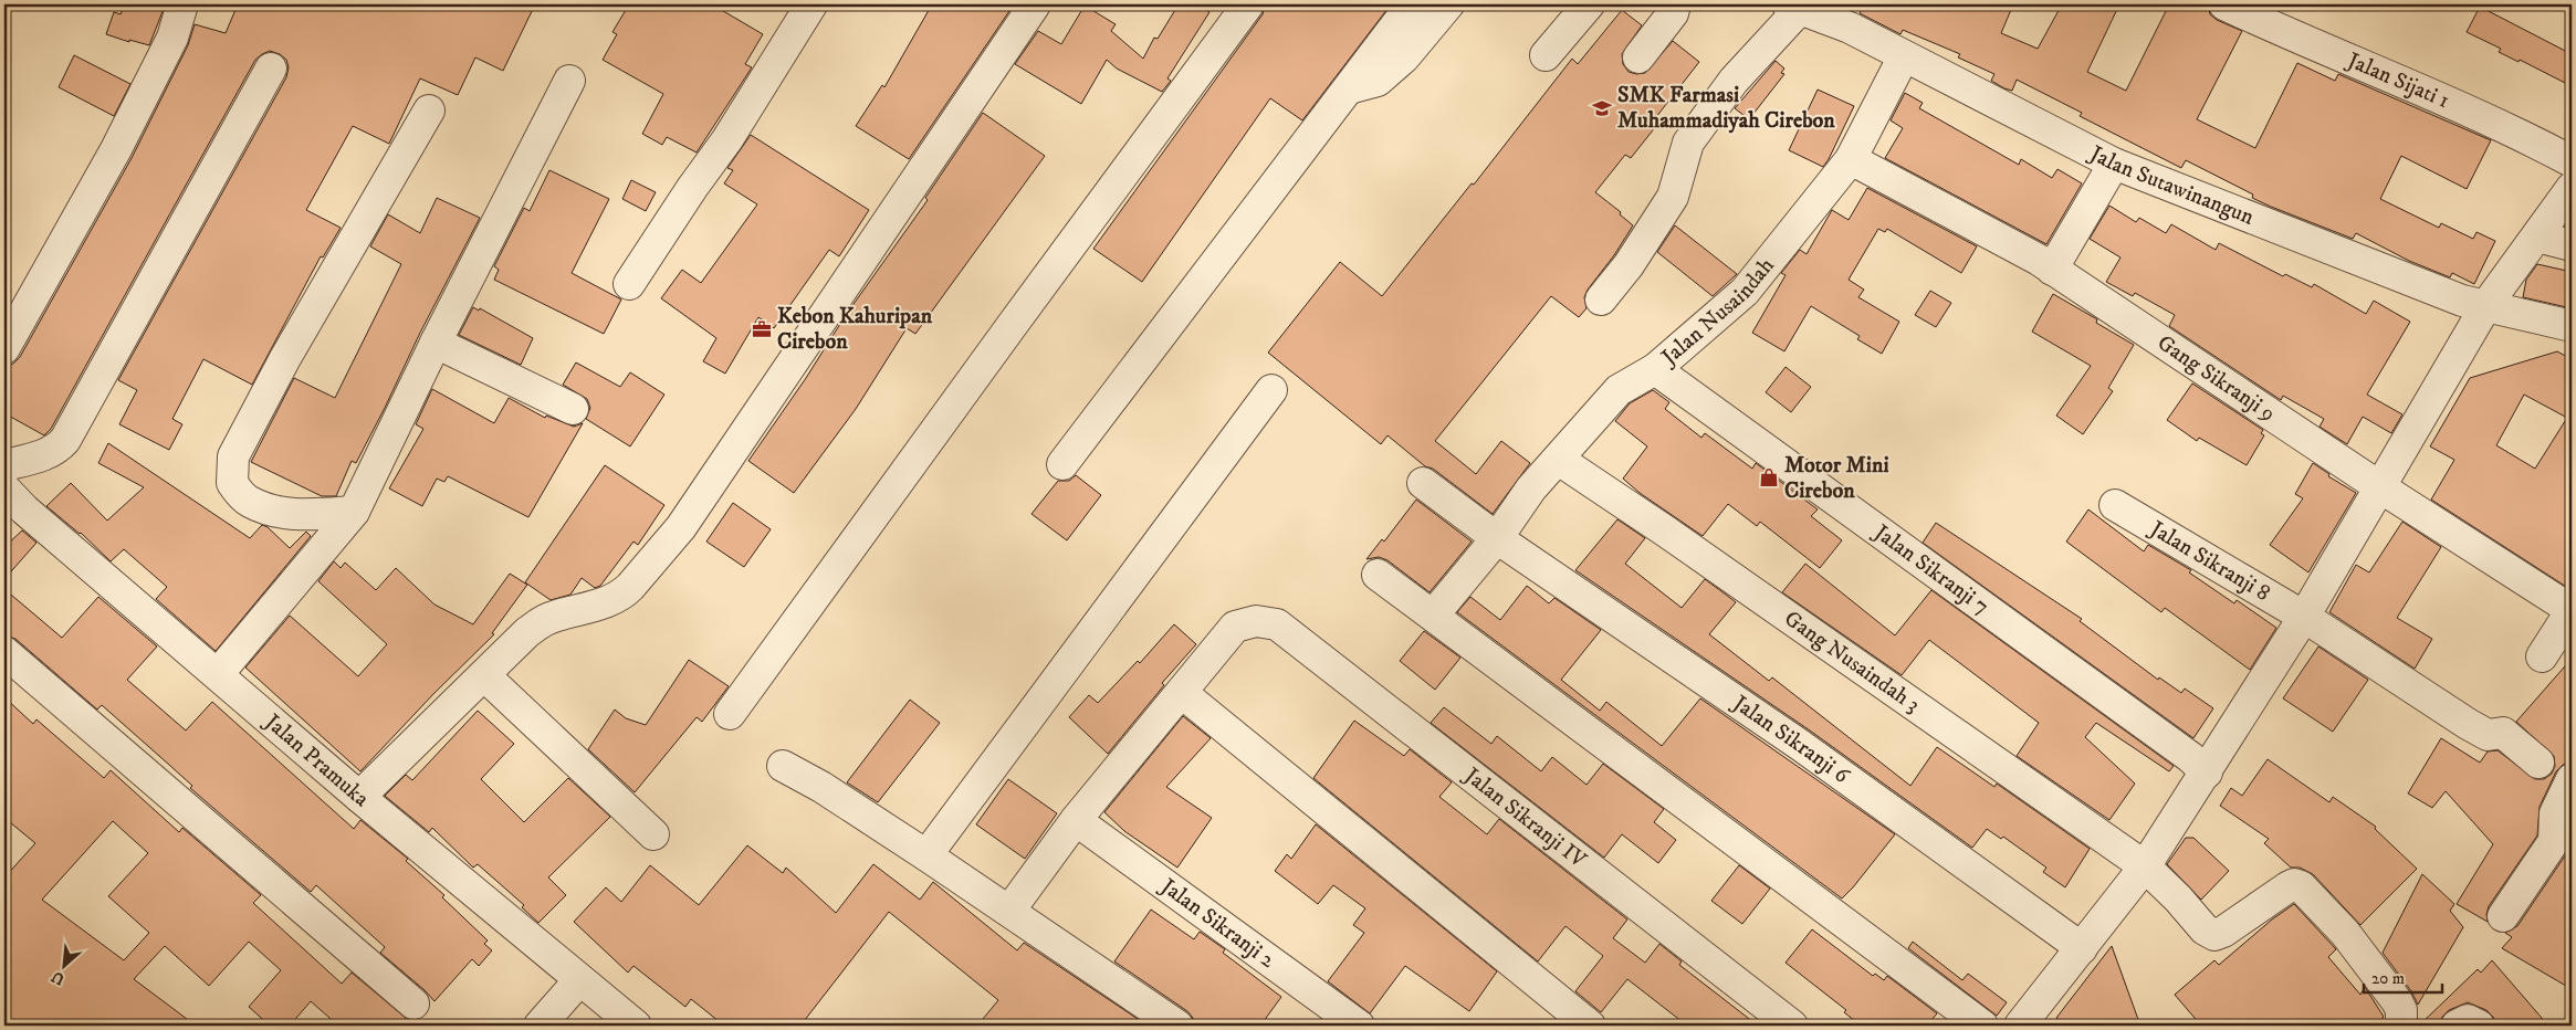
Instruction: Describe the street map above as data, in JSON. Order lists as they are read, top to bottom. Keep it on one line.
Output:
{"streets":{"street":["Jalan Sijati 1","Jalan Sutawinangun","Jalan Nusaindah","Gang Sikranji 9","Jalan Sikranji 8","Jalan Sikranji 7","Gang Nusaindah 3","Jalan Sikranji 6","Jalan Pramuka","Jalan Sikranji IV","Jalan Sikranji 2"]},"crossings":[["Jalan Sutawinangun","Jalan Nusaindah"],["Jalan Nusaindah","Gang Sikranji 9"],["Jalan Nusaindah","Jalan Sikranji 7"],["Jalan Nusaindah","Gang Nusaindah 3"],["Jalan Nusaindah","Jalan Sikranji 6"]],"places":{"school or university":["SMK Farmasi Muhammadiyah Cirebon"],"office":["Kebon Kahuripan Cirebon"],"shop":["Motor Mini Cirebon"]},"scale_bar":"20 m","north":"bottom left"}
